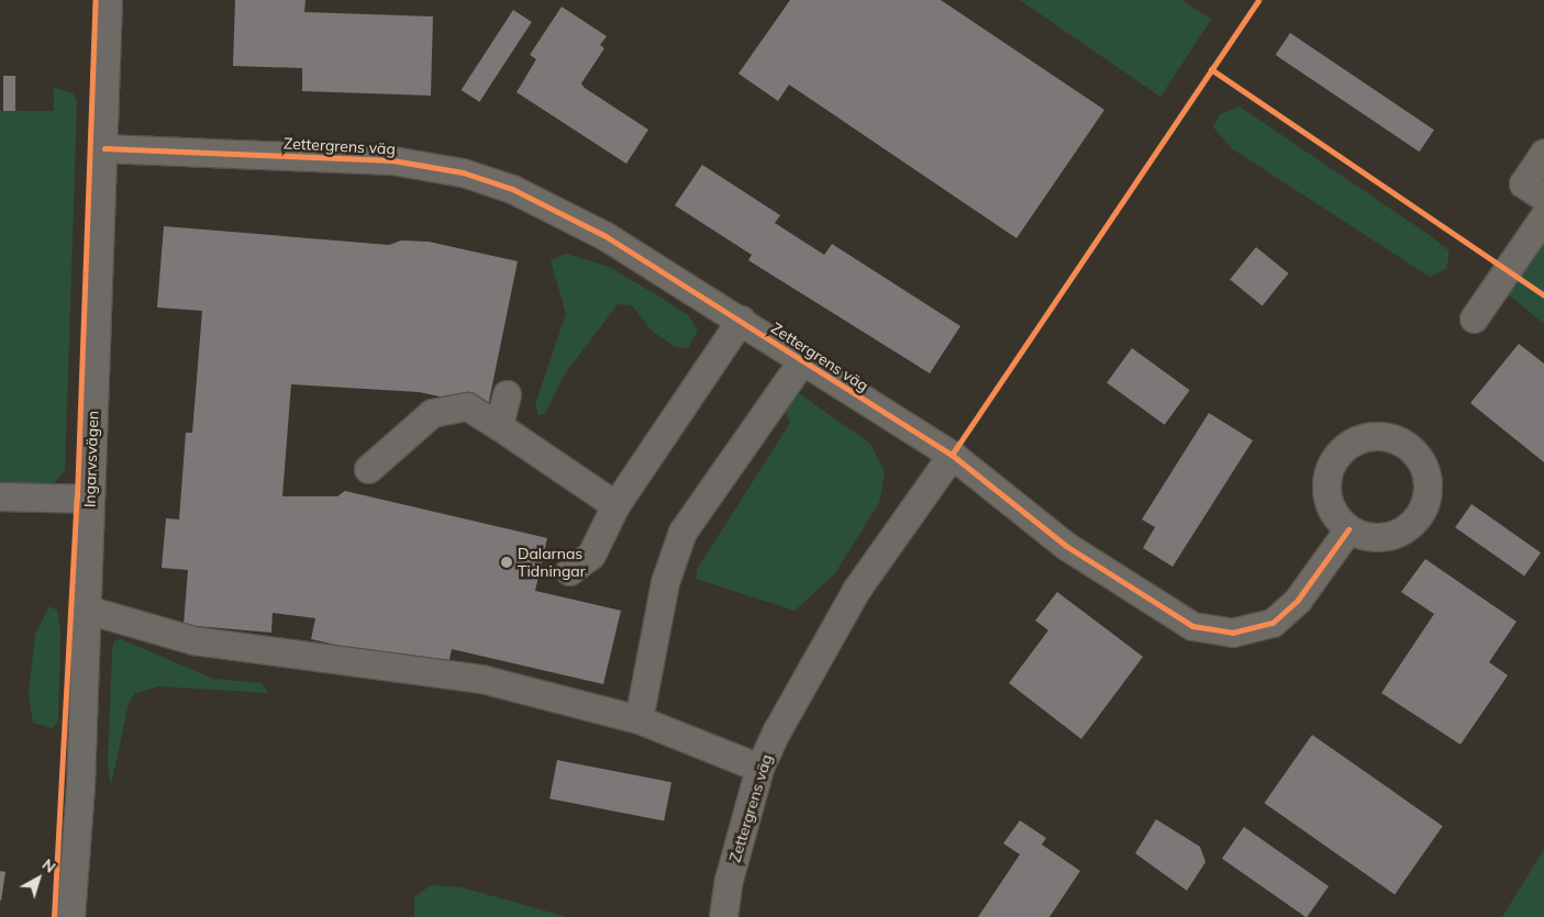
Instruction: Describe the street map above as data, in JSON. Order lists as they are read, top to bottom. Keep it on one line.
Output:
{"streets":{"street":["Zettergrens väg","Ingarvsvägen"]},"crossings":[["Zettergrens väg","Ingarvsvägen"]],"places":["Dalarnas Tidningar"],"north":"top right"}
